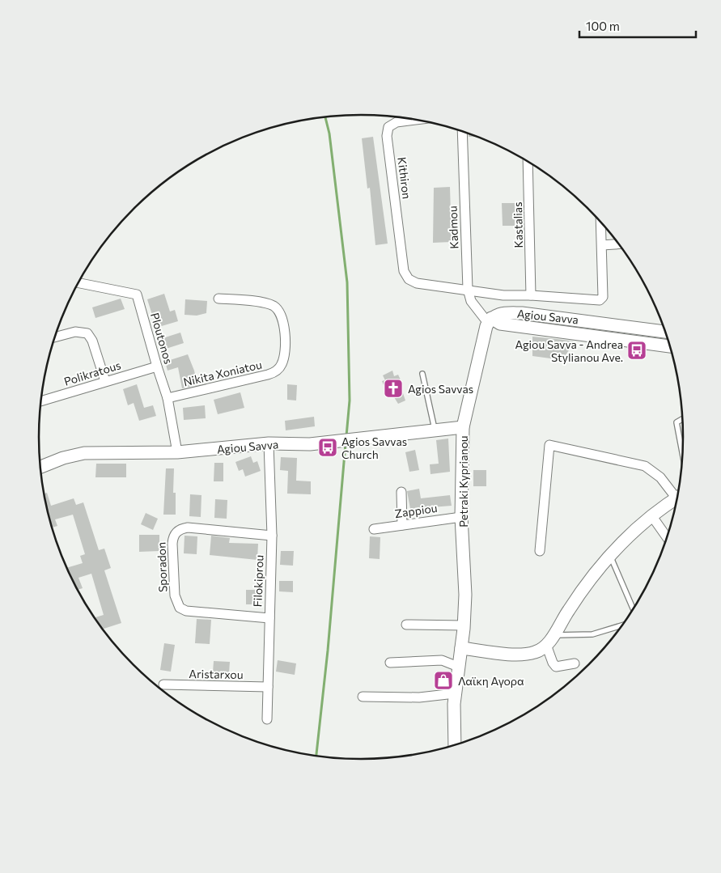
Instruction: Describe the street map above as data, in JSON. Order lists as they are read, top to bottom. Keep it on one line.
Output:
{"streets":{"main road":["Agiou Savva","Petraki Kyprianou"],"street":["Kithiron","Kastalias","Kadmou","Ploutonos","Polikratous","Nikita Xoniatou","Zappiou","Sporadon","Filokiprou","Aristarxou"]},"crossings":[["Kithiron","Kadmou"],["Kadmou","Agiou Savva"],["Kadmou","Petraki Kyprianou"],["Agiou Savva","Ploutonos"],["Agiou Savva","Petraki Kyprianou"],["Agiou Savva","Filokiprou"],["Ploutonos","Polikratous"],["Ploutonos","Nikita Xoniatou"],["Petraki Kyprianou","Zappiou"],["Sporadon","Filokiprou"],["Filokiprou","Aristarxou"]],"places":{"bus stop":["Agiou Savva - Andrea Stylianou Ave.","Agios Savvas Church"],"church":["Agios Savvas"],"shop":["Λαϊκη Αγορα"]},"scale_bar":"100 m"}
